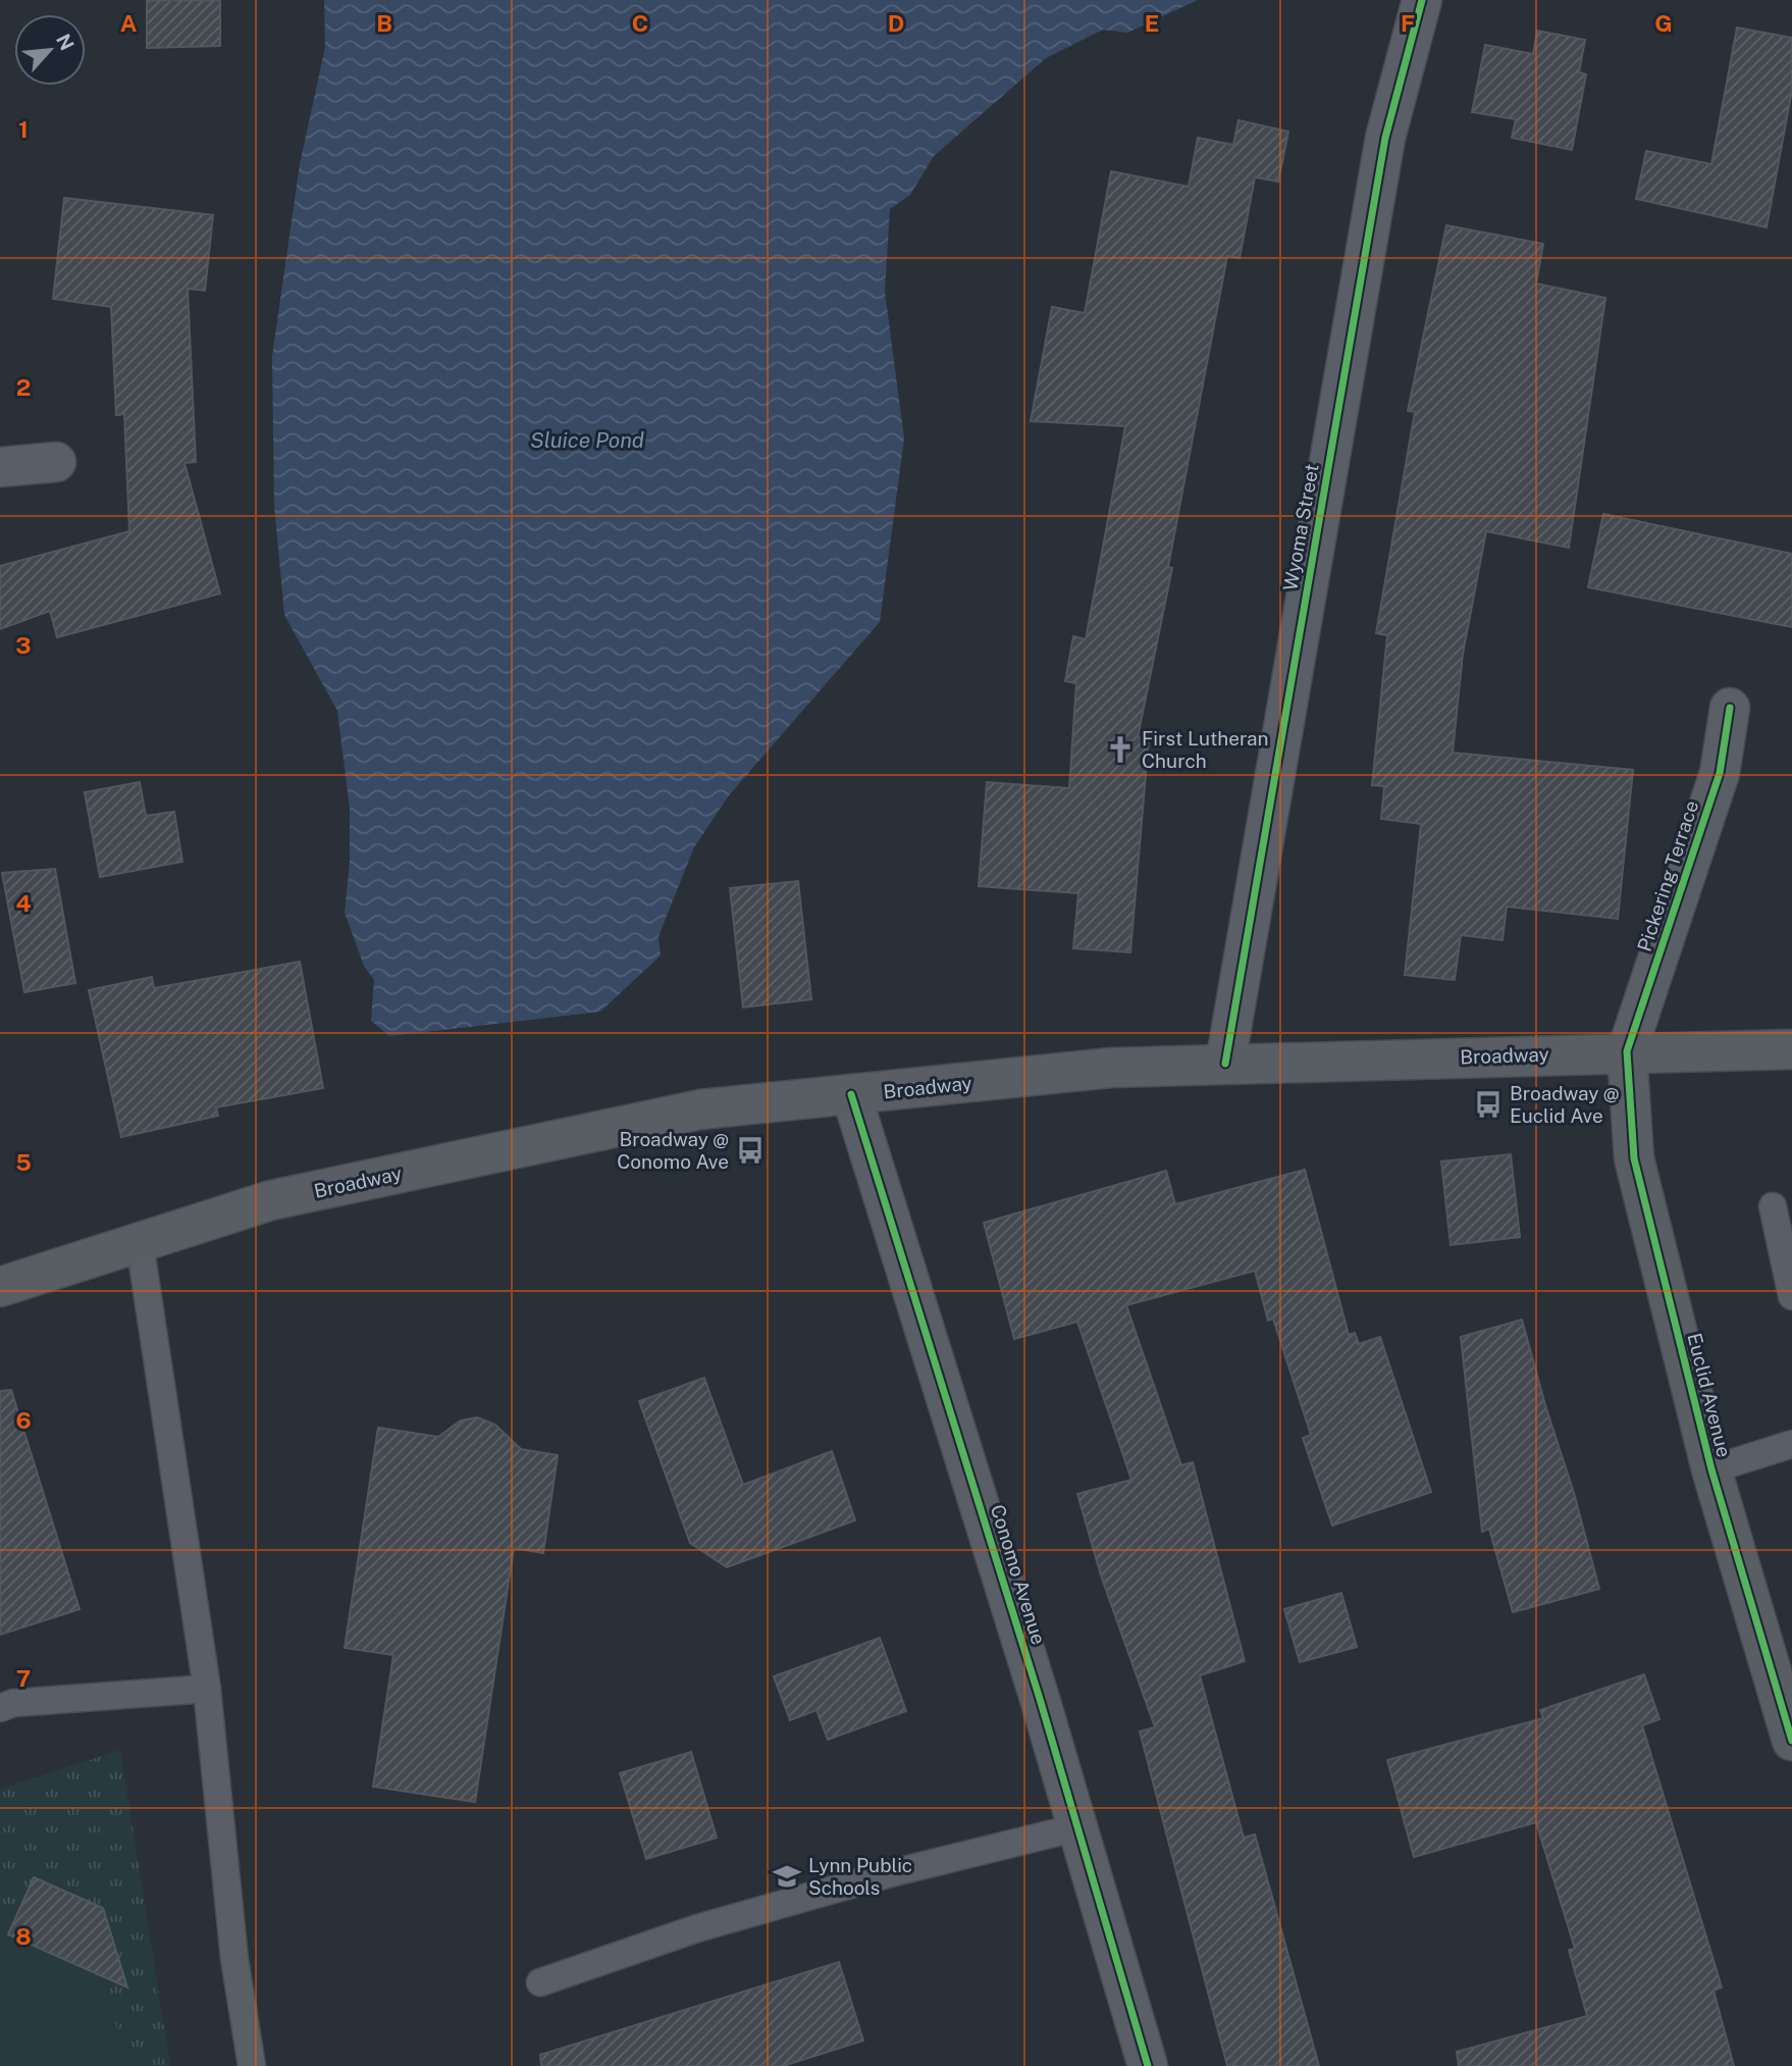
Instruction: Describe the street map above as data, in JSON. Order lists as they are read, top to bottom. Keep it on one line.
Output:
{"streets":{"main road":["Broadway","Euclid Avenue"],"street":["Wyoma Street","Pickering Terrace","Conomo Avenue"]},"crossings":[["Wyoma Street","Broadway"],["Pickering Terrace","Broadway"],["Pickering Terrace","Euclid Avenue"],["Broadway","Euclid Avenue"],["Broadway","Conomo Avenue"]],"water":["Sluice Pond"],"places":{"church":["First Lutheran Church"],"bus stop":["Broadway @ Euclid Ave","Broadway @ Conomo Ave"],"school or university":["Lynn Public Schools"]},"north":"top right","grid":{"columns":["A","B","C","D","E","F","G"],"rows":["1","2","3","4","5","6","7","8"]}}
